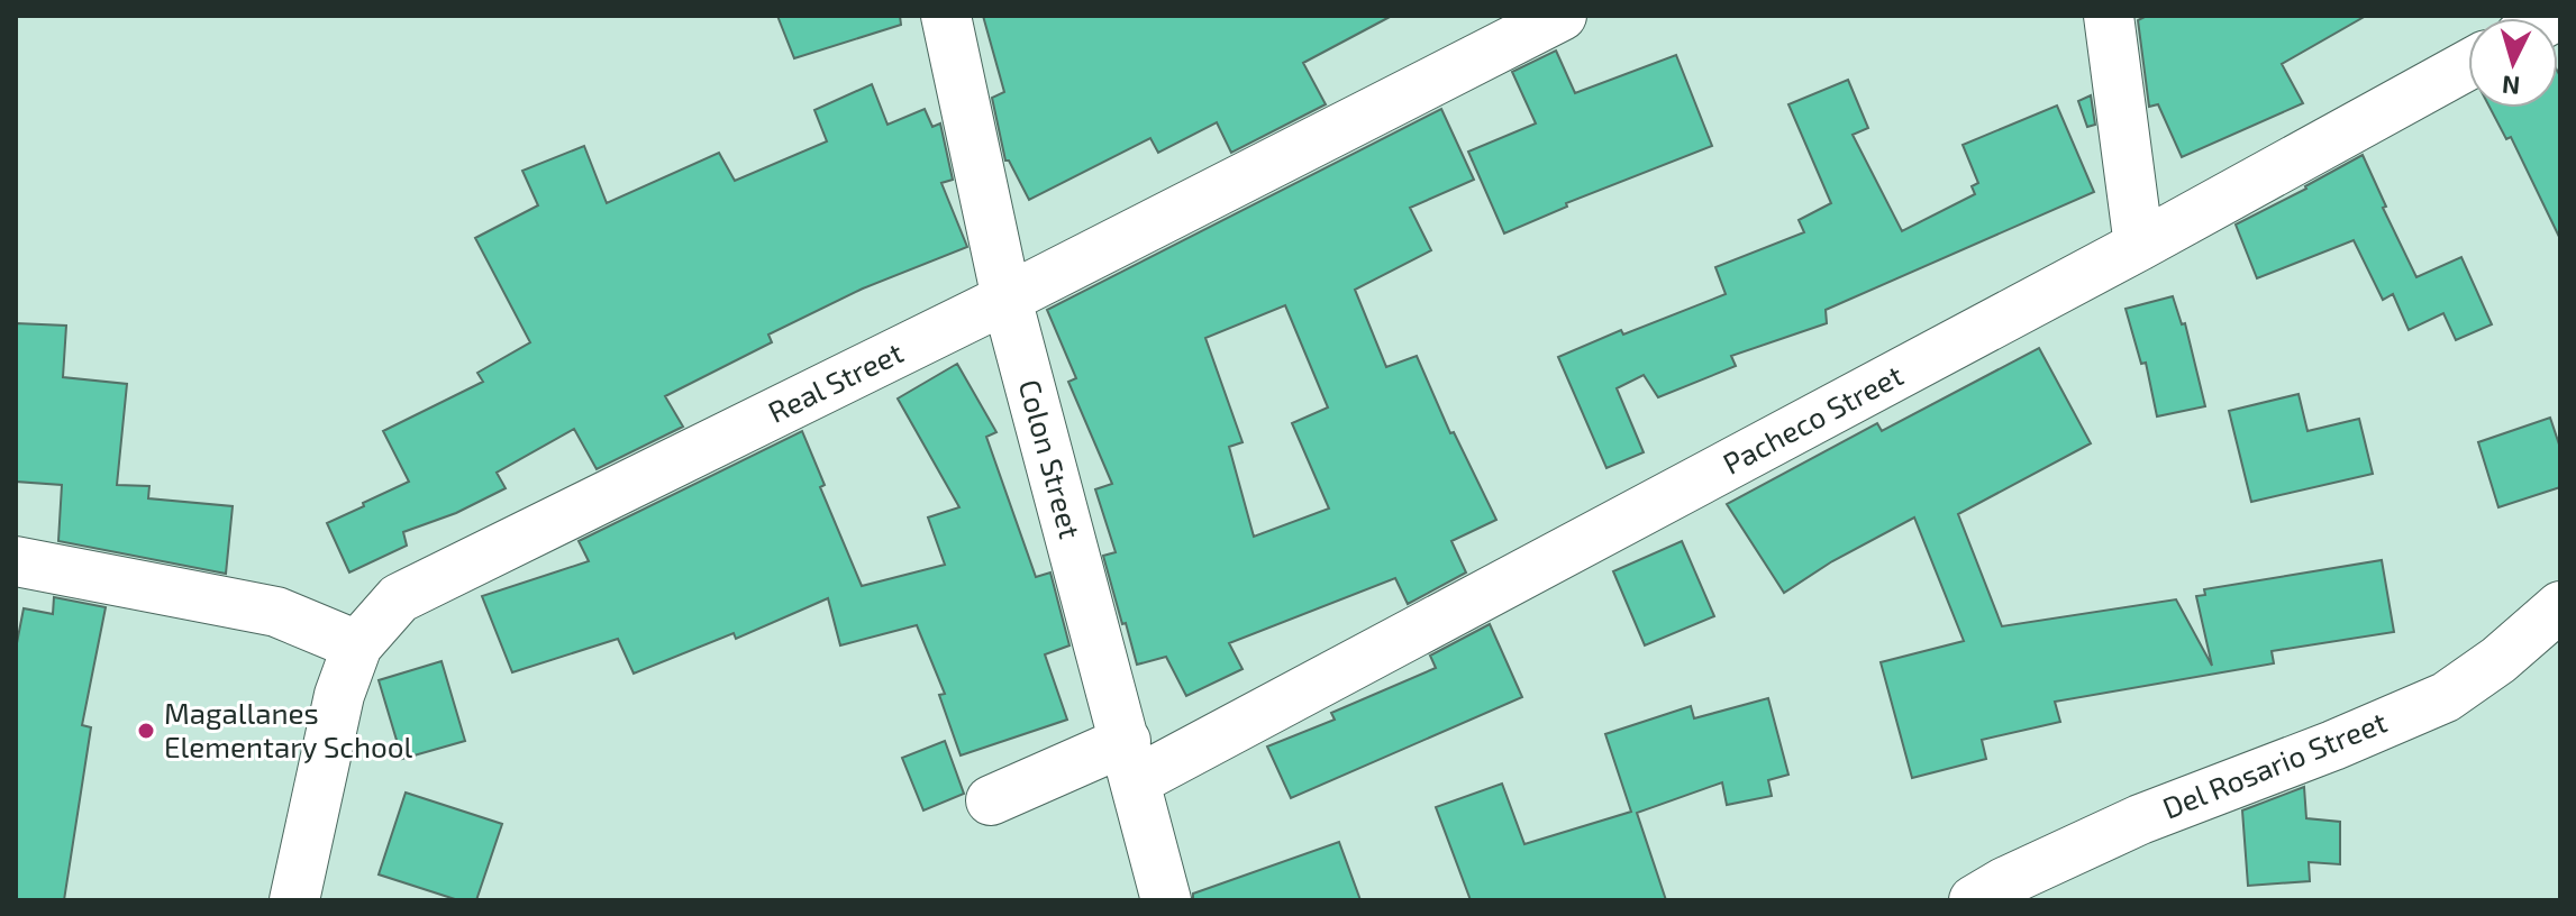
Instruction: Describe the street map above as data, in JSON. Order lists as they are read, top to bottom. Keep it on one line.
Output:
{"streets":{"street":["Real Street","Pacheco Street","Colon Street","Del Rosario Street"]},"crossings":[["Real Street","Colon Street"],["Pacheco Street","Colon Street"]],"places":["Magallanes Elementary School"],"north":"bottom"}
